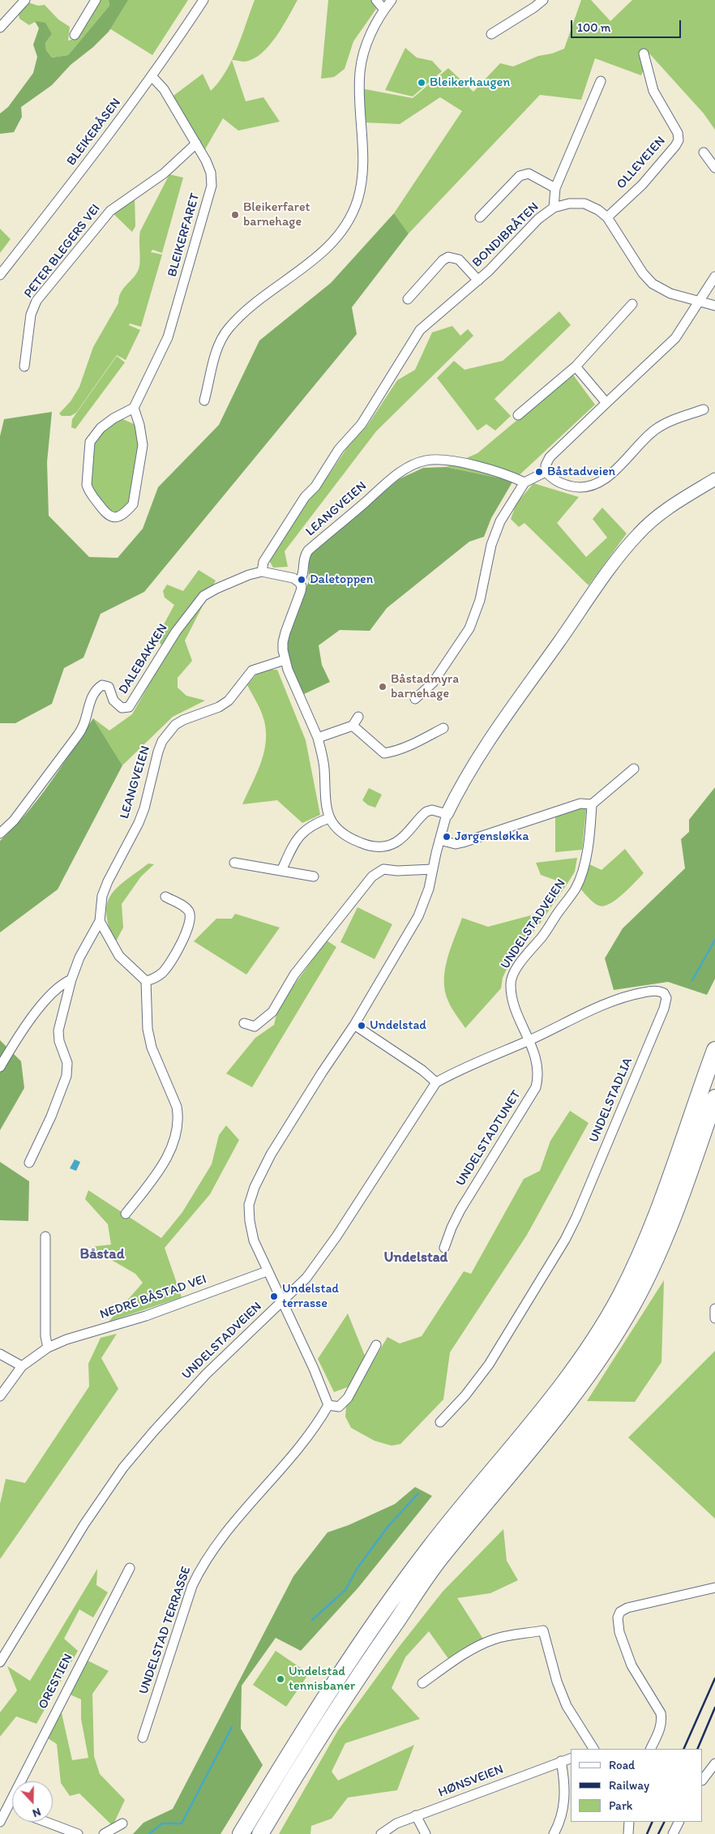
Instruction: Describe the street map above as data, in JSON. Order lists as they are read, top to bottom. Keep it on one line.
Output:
{"streets":{"street":["BLEIKERÅSEN","OLLEVEIEN","BLEIKERFARET","BONDIBRÅTEN","PETER BLEGERS VEI","LEANGVEIEN","DALEBAKKEN","UNDELSTADVEIEN","UNDELSTADLIA","UNDELSTADTUNET","NEDRE BÅSTAD VEI","UNDELSTAD TERRASSE","ORESTIEN","HØNSVEIEN"]},"crossings":[["BLEIKERÅSEN","BLEIKERFARET"],["OLLEVEIEN","BONDIBRÅTEN"],["BLEIKERFARET","PETER BLEGERS VEI"],["BONDIBRÅTEN","DALEBAKKEN"],["UNDELSTADVEIEN","UNDELSTADLIA"],["UNDELSTADVEIEN","UNDELSTADTUNET"],["UNDELSTADLIA","UNDELSTADTUNET"]],"districts":["Båstad","Undelstad"],"places":["Bleikerhaugen","Bleikerfaret barnehage","Båstadveien","Daletoppen","Båstadmyra barnehage","Jørgensløkka","Undelstad","Undelstad terrasse","Undelstad tennisbaner"],"legend":["Road","Railway","Park"],"scale_bar":"100 m","north":"bottom"}
